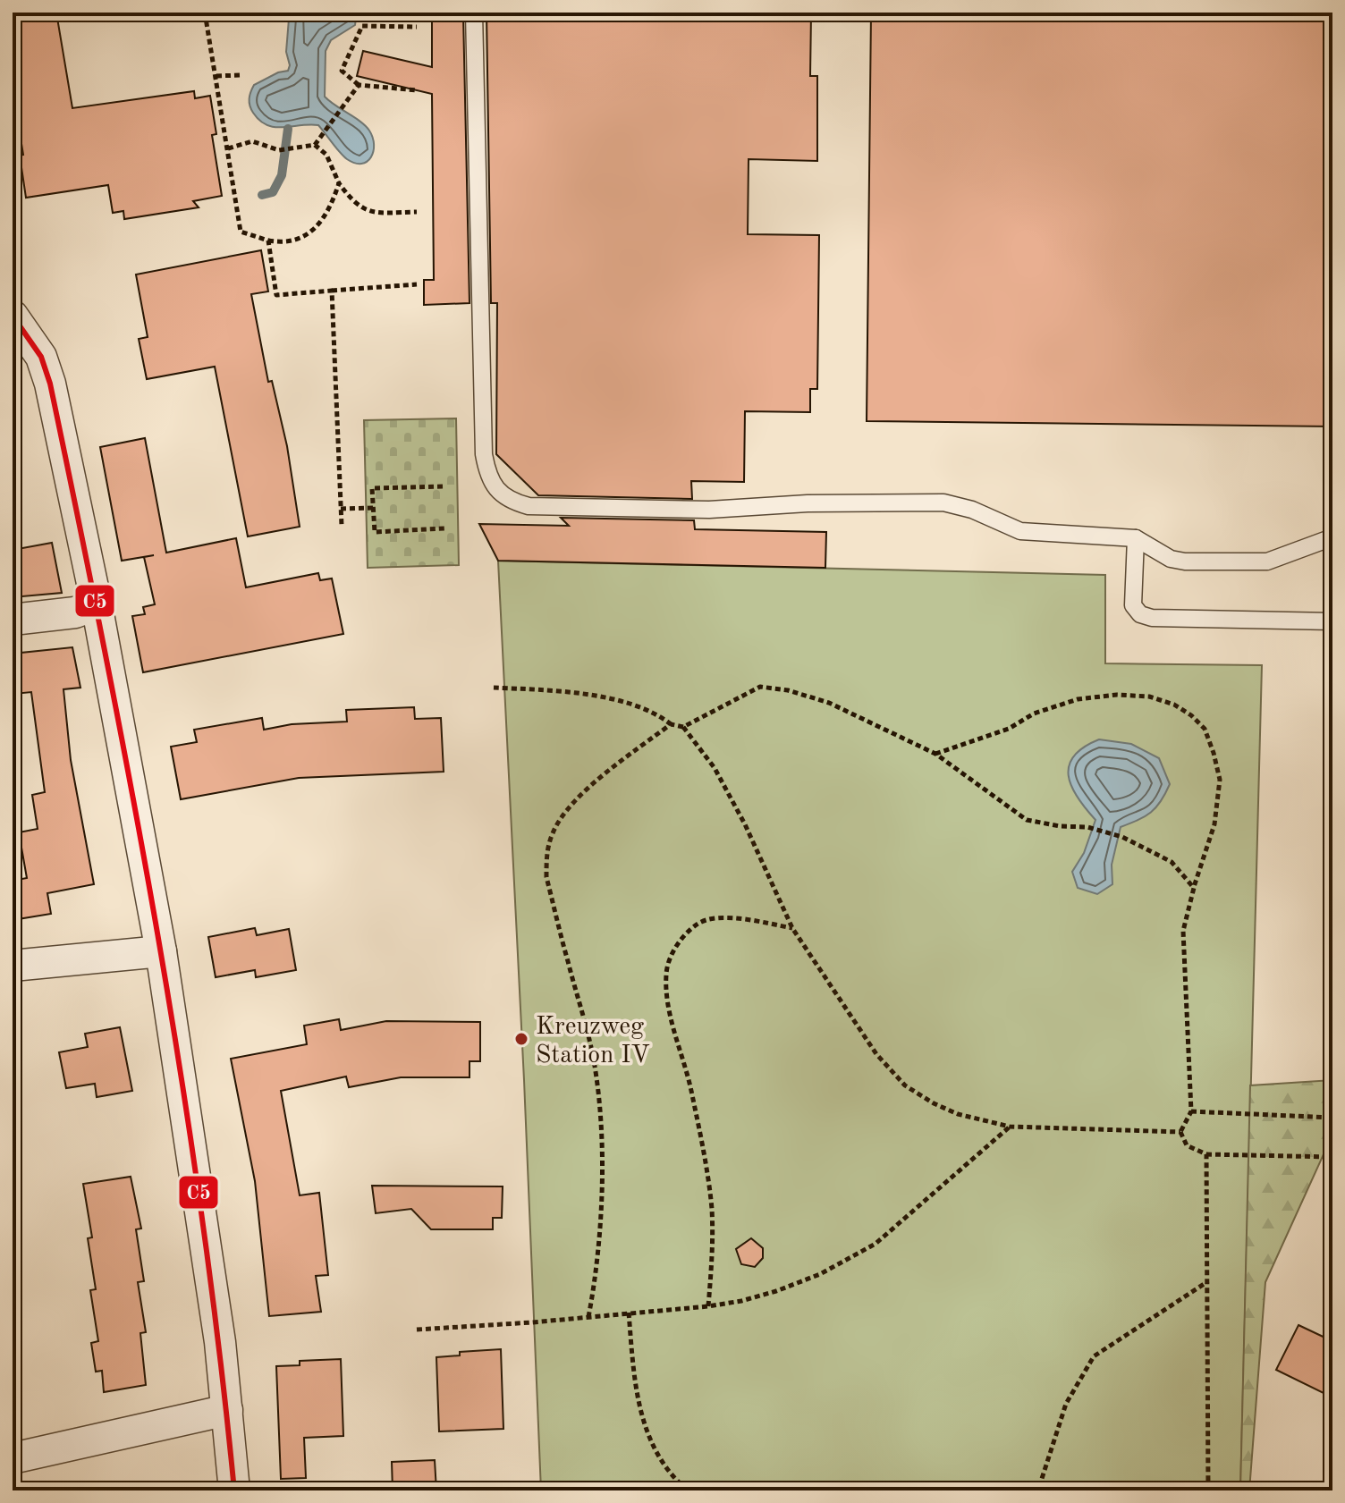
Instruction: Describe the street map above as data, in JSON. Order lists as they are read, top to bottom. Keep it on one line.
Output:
{"places":["Kreuzweg Station IV"],"lines":["transit line C5"]}
